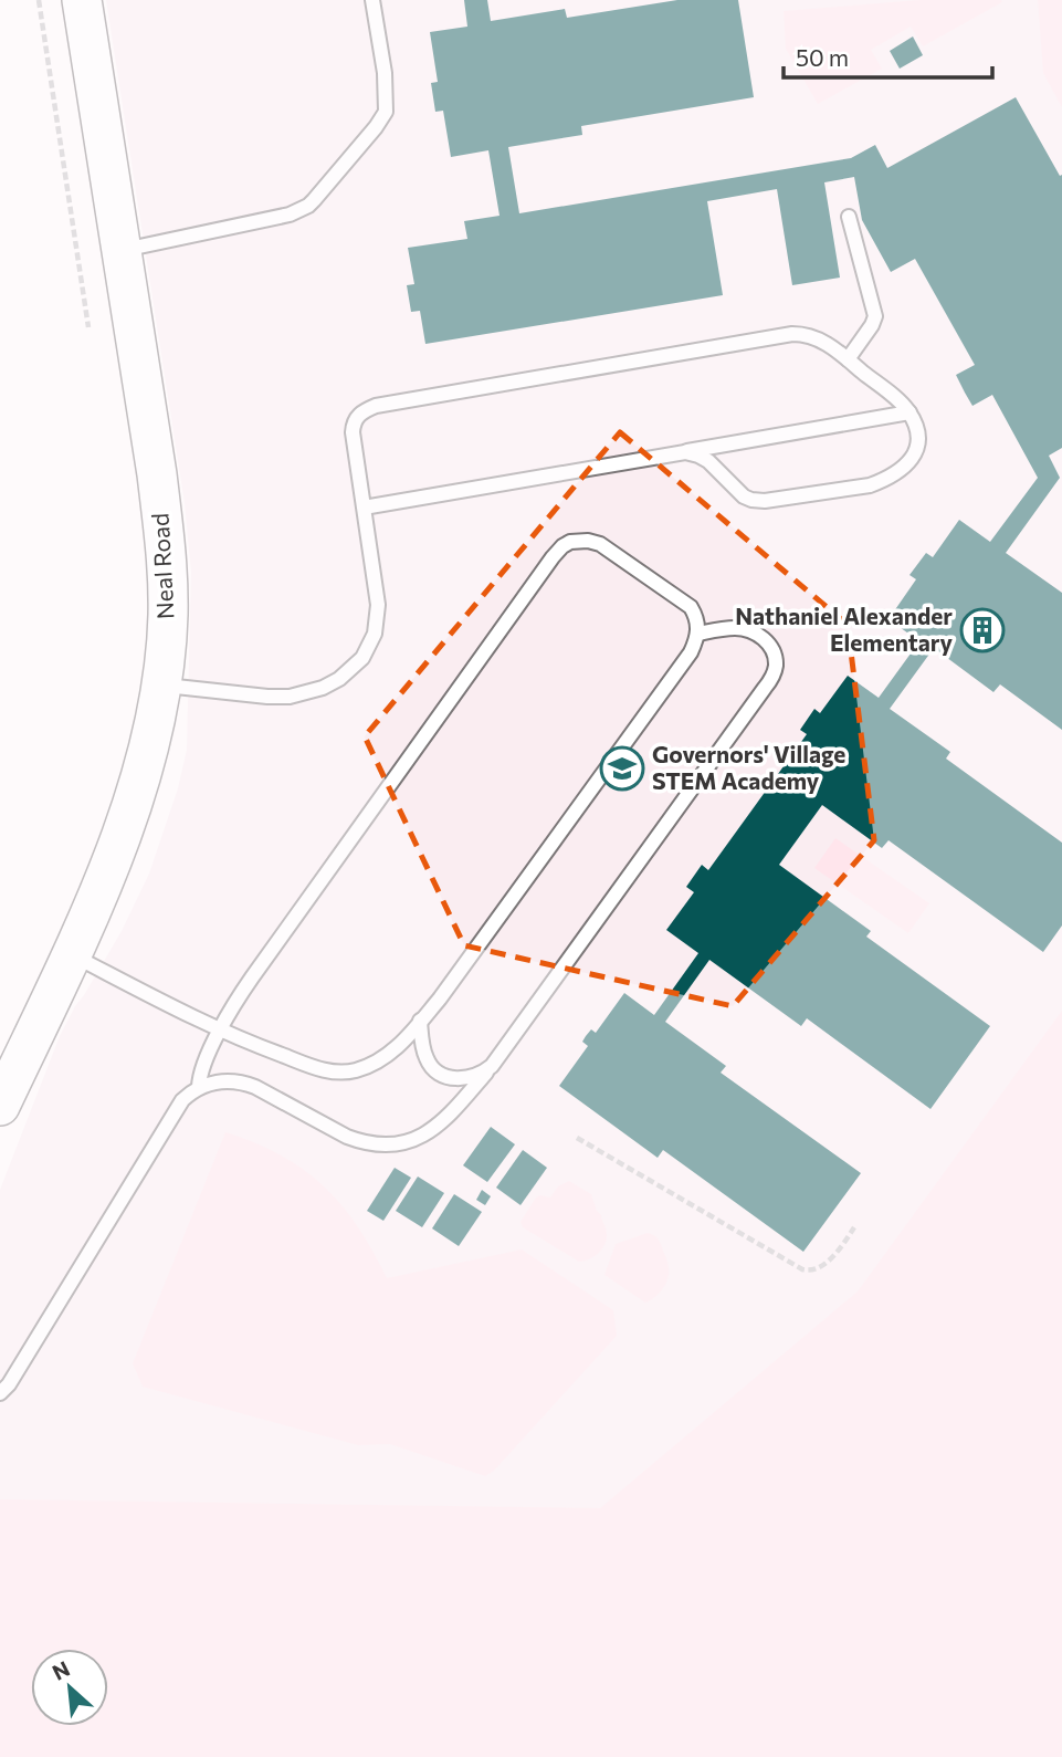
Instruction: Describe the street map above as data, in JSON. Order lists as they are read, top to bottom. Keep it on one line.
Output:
{"streets":{"street":["Neal Road"]},"places":{"building":["Nathaniel Alexander Elementary"],"school or university":["Governors' Village STEM Academy"]},"scale_bar":"50 m","north":"top left"}
